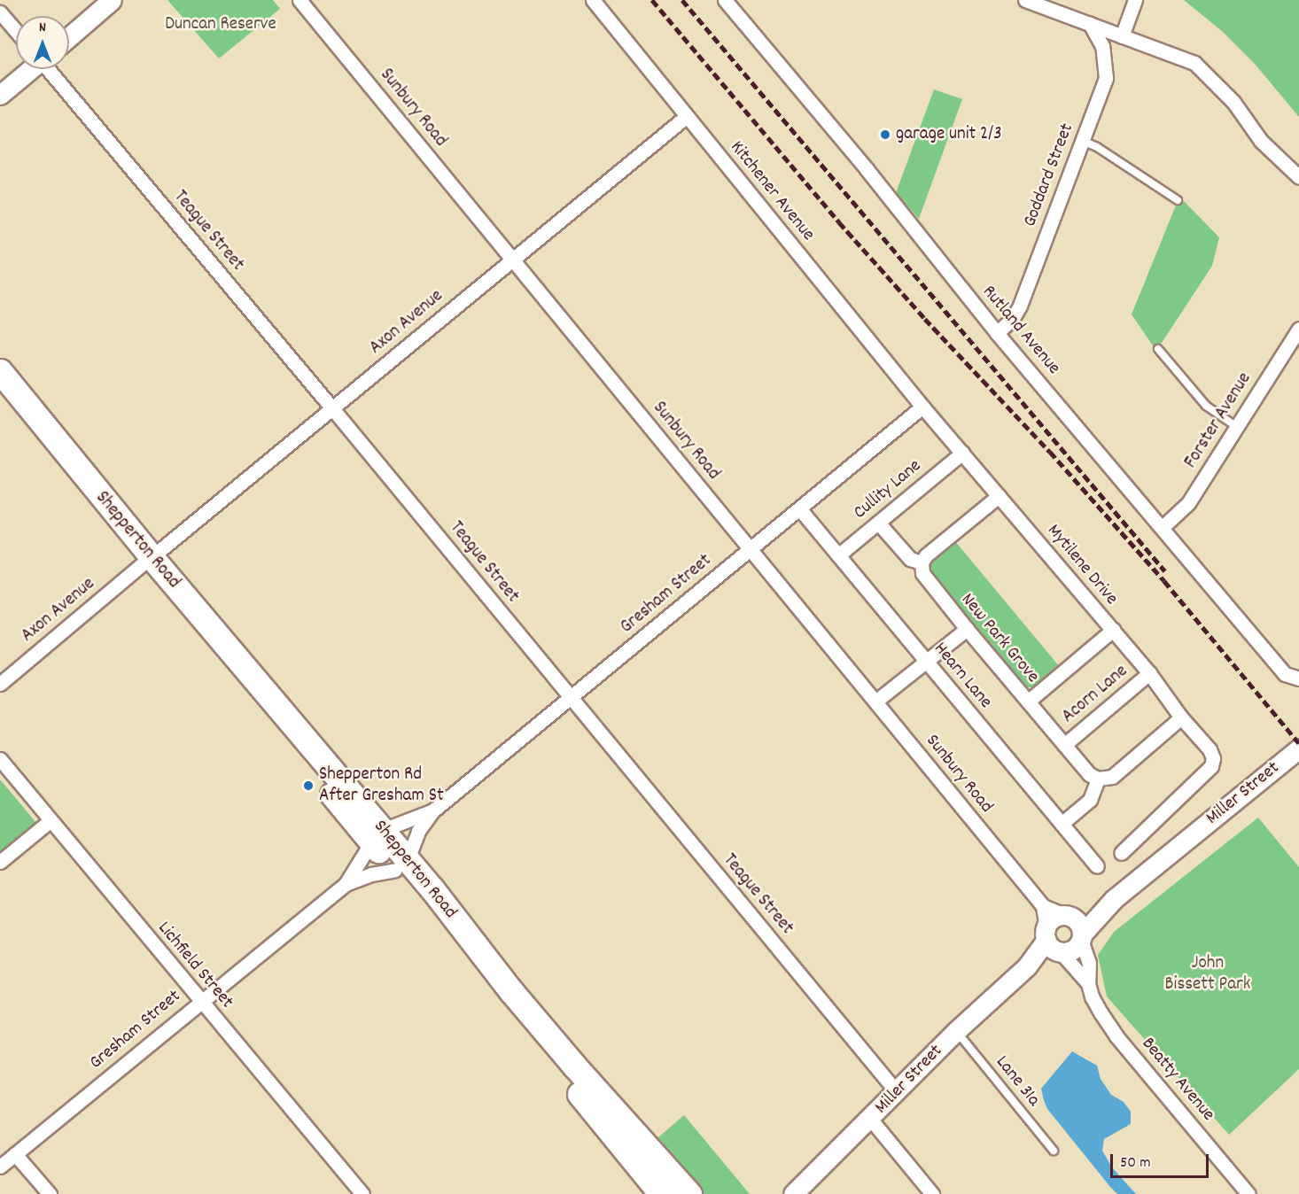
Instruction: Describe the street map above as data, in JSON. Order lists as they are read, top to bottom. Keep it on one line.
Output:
{"streets":{"highway":["Shepperton Road"],"main road":["Miller Street"],"street":["Sunbury Road","Goddard Street","Kitchener Avenue","Teague Street","Axon Avenue","Rutland Avenue","Forster Avenue","Cullity Lane","Mytilene Drive","Gresham Street","New Park Grove","Hearn Lane","Acorn Lane","Lichfield Street","Beatty Avenue"],"lane":["Lane 31a"]},"crossings":[["Sunbury Road","Axon Avenue"],["Sunbury Road","Gresham Street"],["Sunbury Road","Miller Street"],["Sunbury Road","Beatty Avenue"],["Goddard Street","Rutland Avenue"],["Kitchener Avenue","Axon Avenue"],["Kitchener Avenue","Mytilene Drive"],["Kitchener Avenue","Gresham Street"],["Teague Street","Axon Avenue"],["Teague Street","Gresham Street"],["Teague Street","Miller Street"],["Axon Avenue","Shepperton Road"],["Rutland Avenue","Forster Avenue"],["Cullity Lane","Mytilene Drive"],["Cullity Lane","Hearn Lane"],["Shepperton Road","Gresham Street"],["Mytilene Drive","Gresham Street"],["Mytilene Drive","Acorn Lane"],["Mytilene Drive","Miller Street"],["Gresham Street","Hearn Lane"],["Gresham Street","Lichfield Street"],["New Park Grove","Acorn Lane"],["Miller Street","Beatty Avenue"],["Miller Street","Lane 31a"]],"parks":["Duncan Reserve","John Bissett Park"],"places":["garage unit 2/3","Shepperton Rd After Gresham St"],"scale_bar":"50 m","north":"top"}
